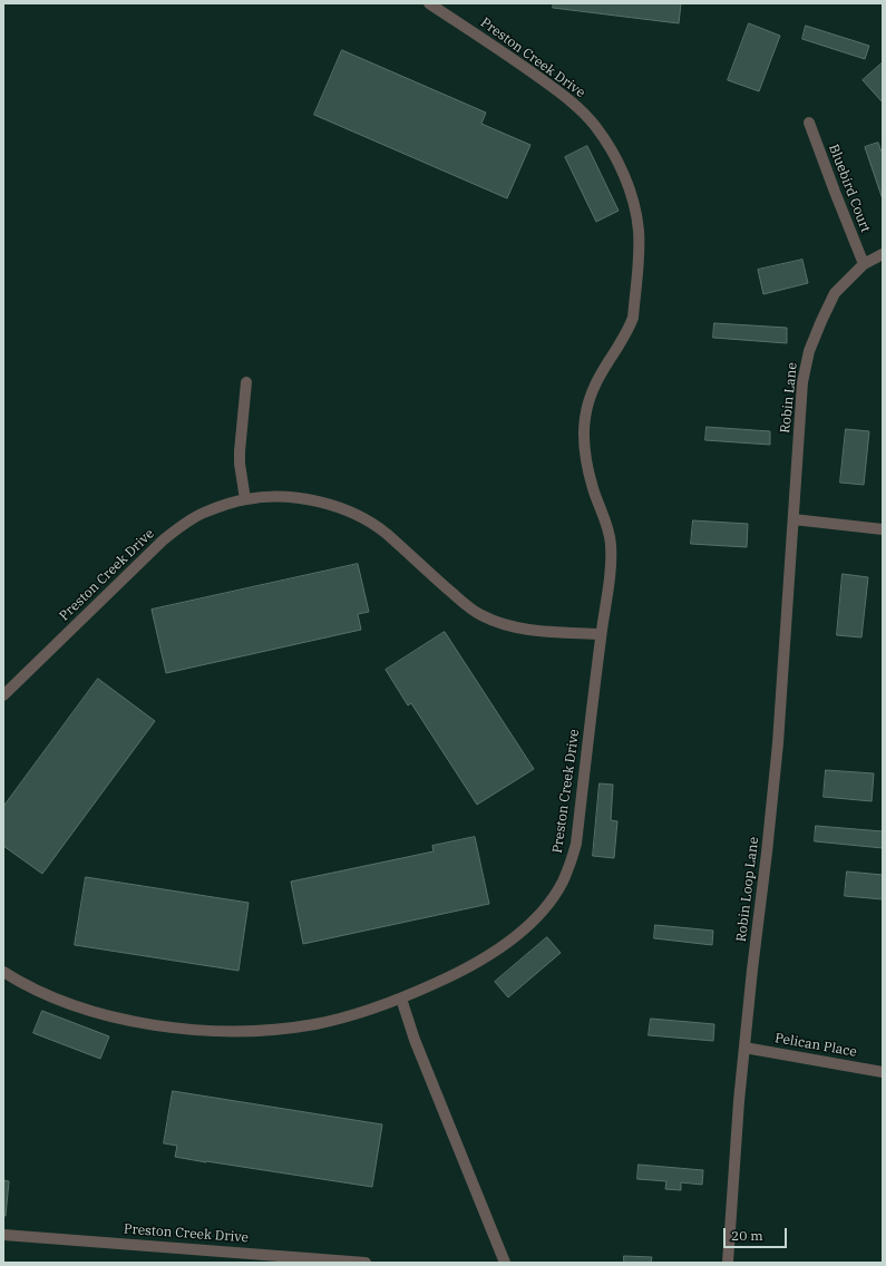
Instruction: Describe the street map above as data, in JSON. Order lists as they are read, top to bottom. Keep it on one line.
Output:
{"streets":{"street":["Preston Creek Drive","Bluebird Court","Robin Lane","Robin Loop Lane","Pelican Place"]},"crossings":[["Bluebird Court","Robin Lane"],["Robin Lane","Robin Loop Lane"],["Robin Loop Lane","Pelican Place"]],"scale_bar":"20 m"}
